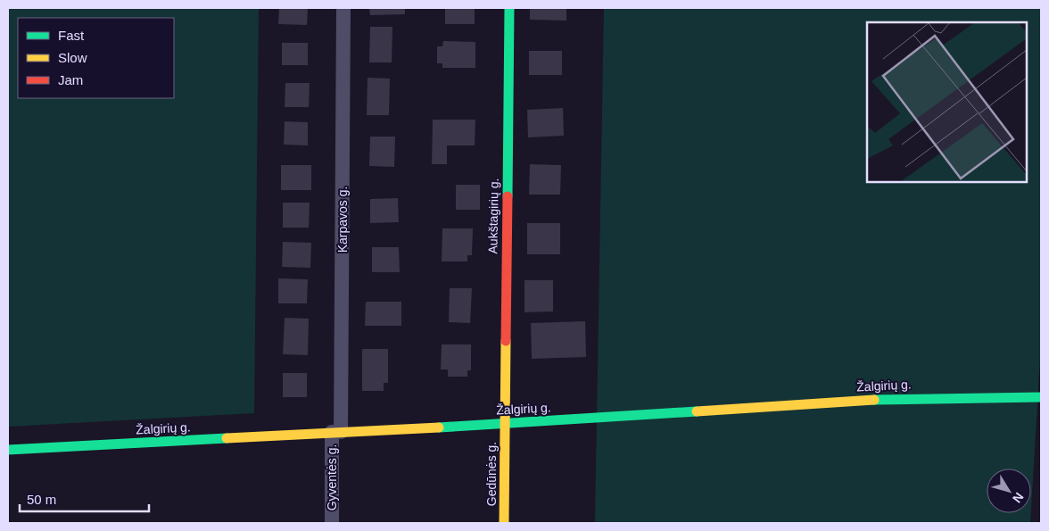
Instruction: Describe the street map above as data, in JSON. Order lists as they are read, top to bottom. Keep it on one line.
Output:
{"streets":{"street":["Aukštagirių g.","Karpavos g.","Žalgirių g.","Gedūnės g.","Gyventės g."]},"crossings":[["Aukštagirių g.","Žalgirių g."],["Aukštagirių g.","Gedūnės g."],["Karpavos g.","Žalgirių g."],["Karpavos g.","Gyventės g."],["Žalgirių g.","Gedūnės g."],["Žalgirių g.","Gyventės g."]],"legend":["Fast","Slow","Jam"],"scale_bar":"50 m","north":"bottom right"}
